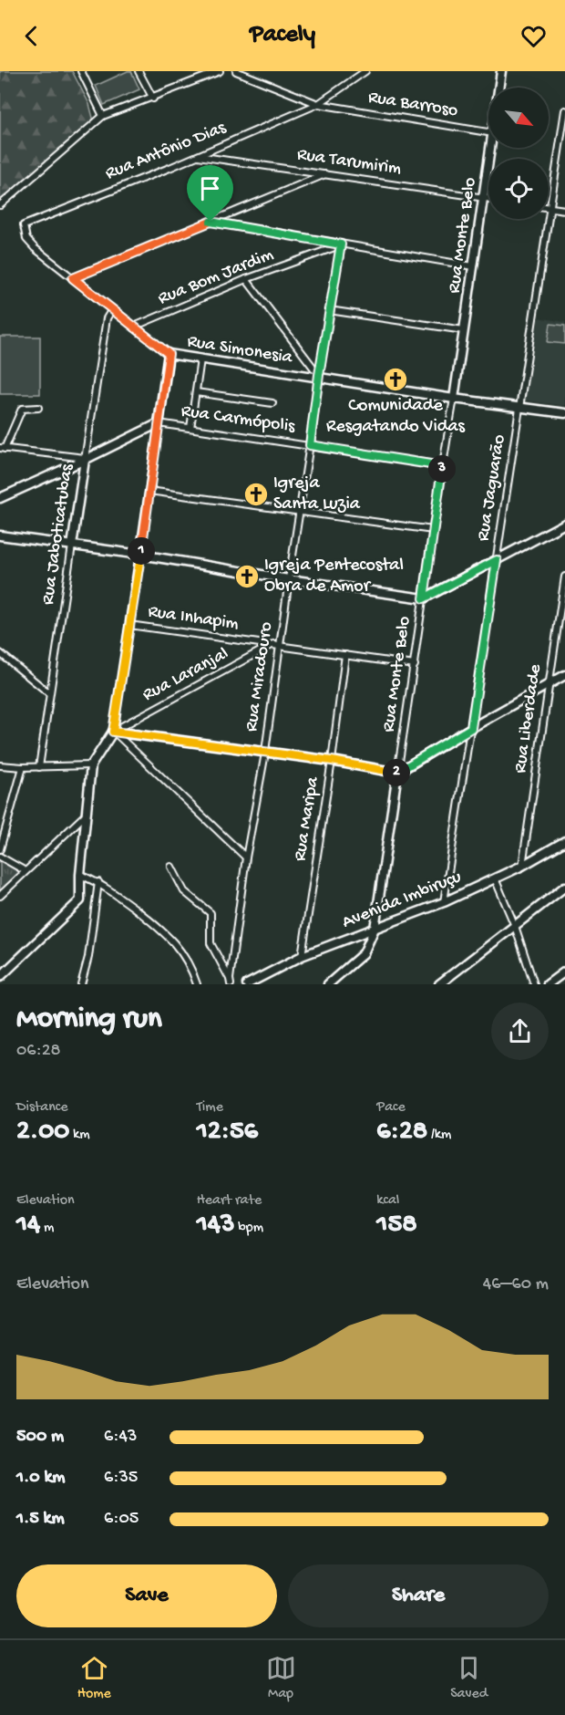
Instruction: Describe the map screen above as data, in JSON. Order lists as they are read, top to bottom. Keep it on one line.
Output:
{"streets":{"street":["Rua Barroso","Rua Antônio Dias","Rua Tarumirim","Rua Monte Belo","Rua Bom Jardim","Rua Simonesia","Rua Carmópolis","Rua Jaguarão","Rua Jaboticatubas","Rua Inhapim","Rua Laranjal","Rua Miradouro","Rua Liberdade","Rua Maripa","Avenida Imbiruçu"]},"crossings":[["Rua Barroso","Rua Antônio Dias"],["Rua Antônio Dias","Rua Tarumirim"],["Rua Tarumirim","Rua Monte Belo"],["Rua Monte Belo","Rua Simonesia"],["Rua Monte Belo","Rua Carmópolis"],["Rua Monte Belo","Rua Inhapim"],["Rua Monte Belo","Avenida Imbiruçu"],["Rua Bom Jardim","Rua Miradouro"],["Rua Simonesia","Rua Jaguarão"],["Rua Simonesia","Rua Miradouro"],["Rua Carmópolis","Rua Miradouro"],["Rua Jaguarão","Avenida Imbiruçu"],["Rua Inhapim","Rua Laranjal"],["Rua Inhapim","Rua Miradouro"],["Rua Inhapim","Rua Maripa"],["Rua Laranjal","Rua Miradouro"],["Rua Liberdade","Avenida Imbiruçu"],["Rua Maripa","Avenida Imbiruçu"]],"places":{"church":["Comunidade Resgatando Vidas","Igreja Santa Luzia","Igreja Pentecostal Obra de Amor"]},"north":"bottom right","page":{"header":"Pacely","pins":["3","1","2"],"heading":["Morning run","06:28"],"stats":[["Distance","2.00 km"],["Time","12:56"],["Pace","6:28 /km"],["Elevation","14 m"],["Heart rate","143 bpm"],["kcal","158"]],"chart":["Elevation","46–60 m"],"list":[{"name":"500 m","note":"6:43"},{"name":"1.0 km","note":"6:35"},{"name":"1.5 km","note":"6:05"}],"buttons":["Save","Share"],"tabs":["Home","Map","Saved"]}}
